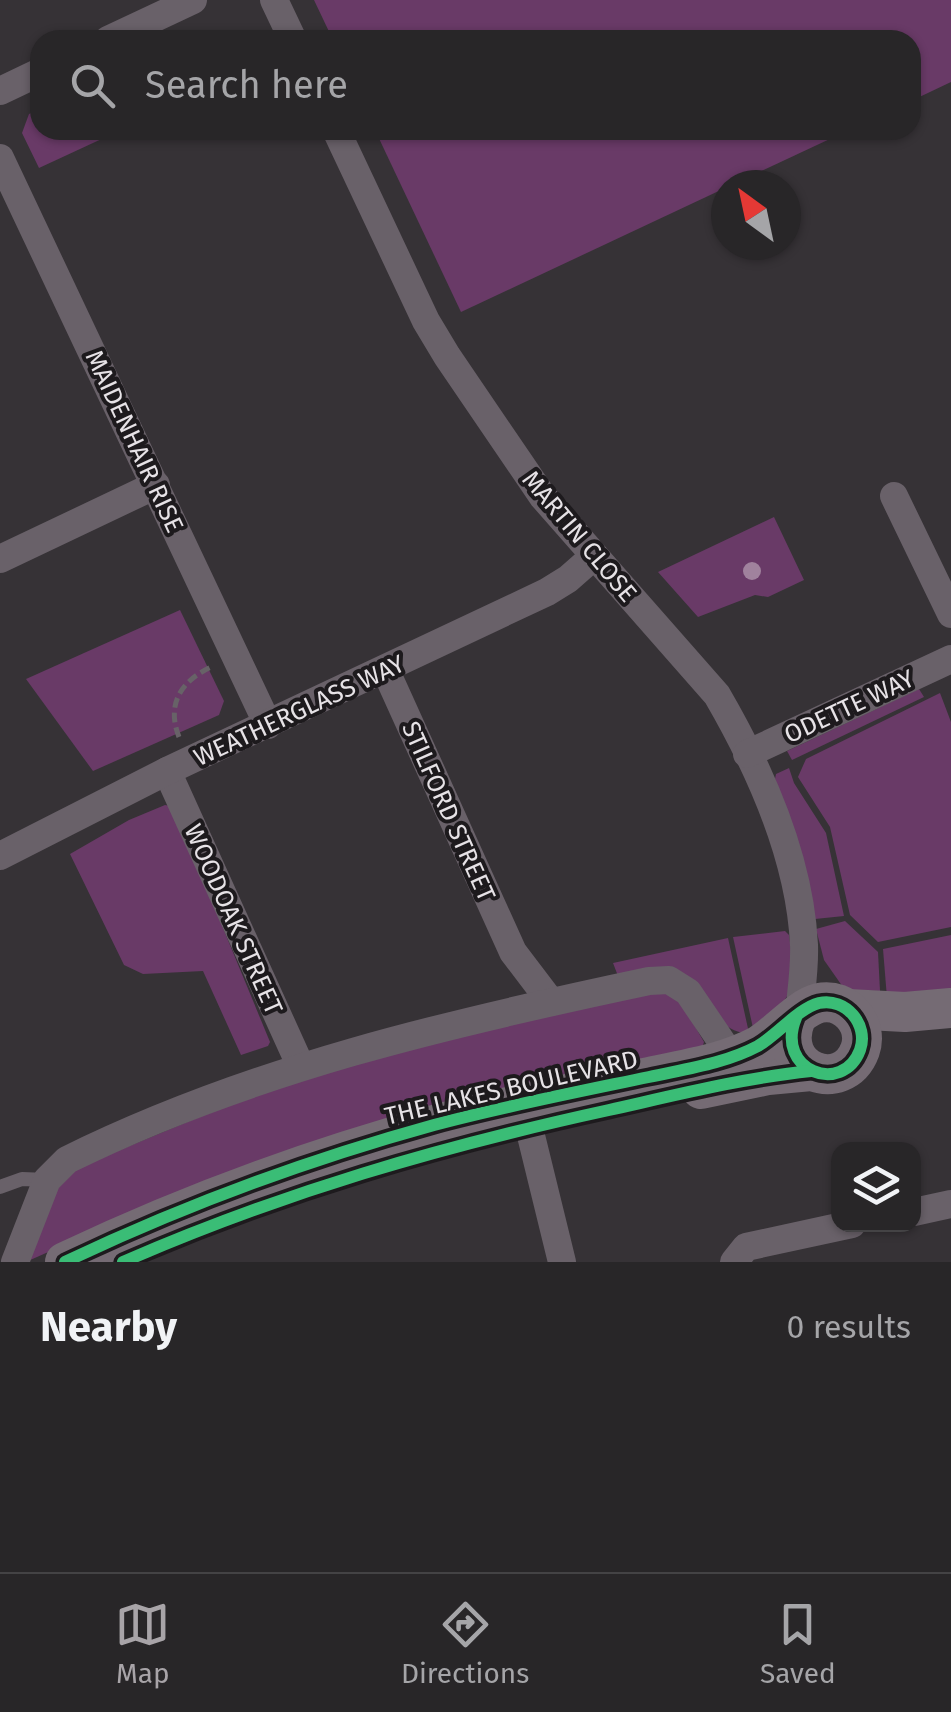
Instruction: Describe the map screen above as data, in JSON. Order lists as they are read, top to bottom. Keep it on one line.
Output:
{"streets":{"street":["MAIDENHAIR RISE","MARTIN CLOSE","ODETTE WAY","WEATHERGLASS WAY","STILFORD STREET","WOODOAK STREET","THE LAKES BOULEVARD"]},"crossings":[["MAIDENHAIR RISE","WEATHERGLASS WAY"],["MARTIN CLOSE","ODETTE WAY"],["MARTIN CLOSE","WEATHERGLASS WAY"],["MARTIN CLOSE","THE LAKES BOULEVARD"],["WEATHERGLASS WAY","STILFORD STREET"],["WEATHERGLASS WAY","WOODOAK STREET"]],"north":"top left","page":{"search":"Search here","heading":["Nearby","0 results"],"nav":["Map","Directions","Saved"]}}
